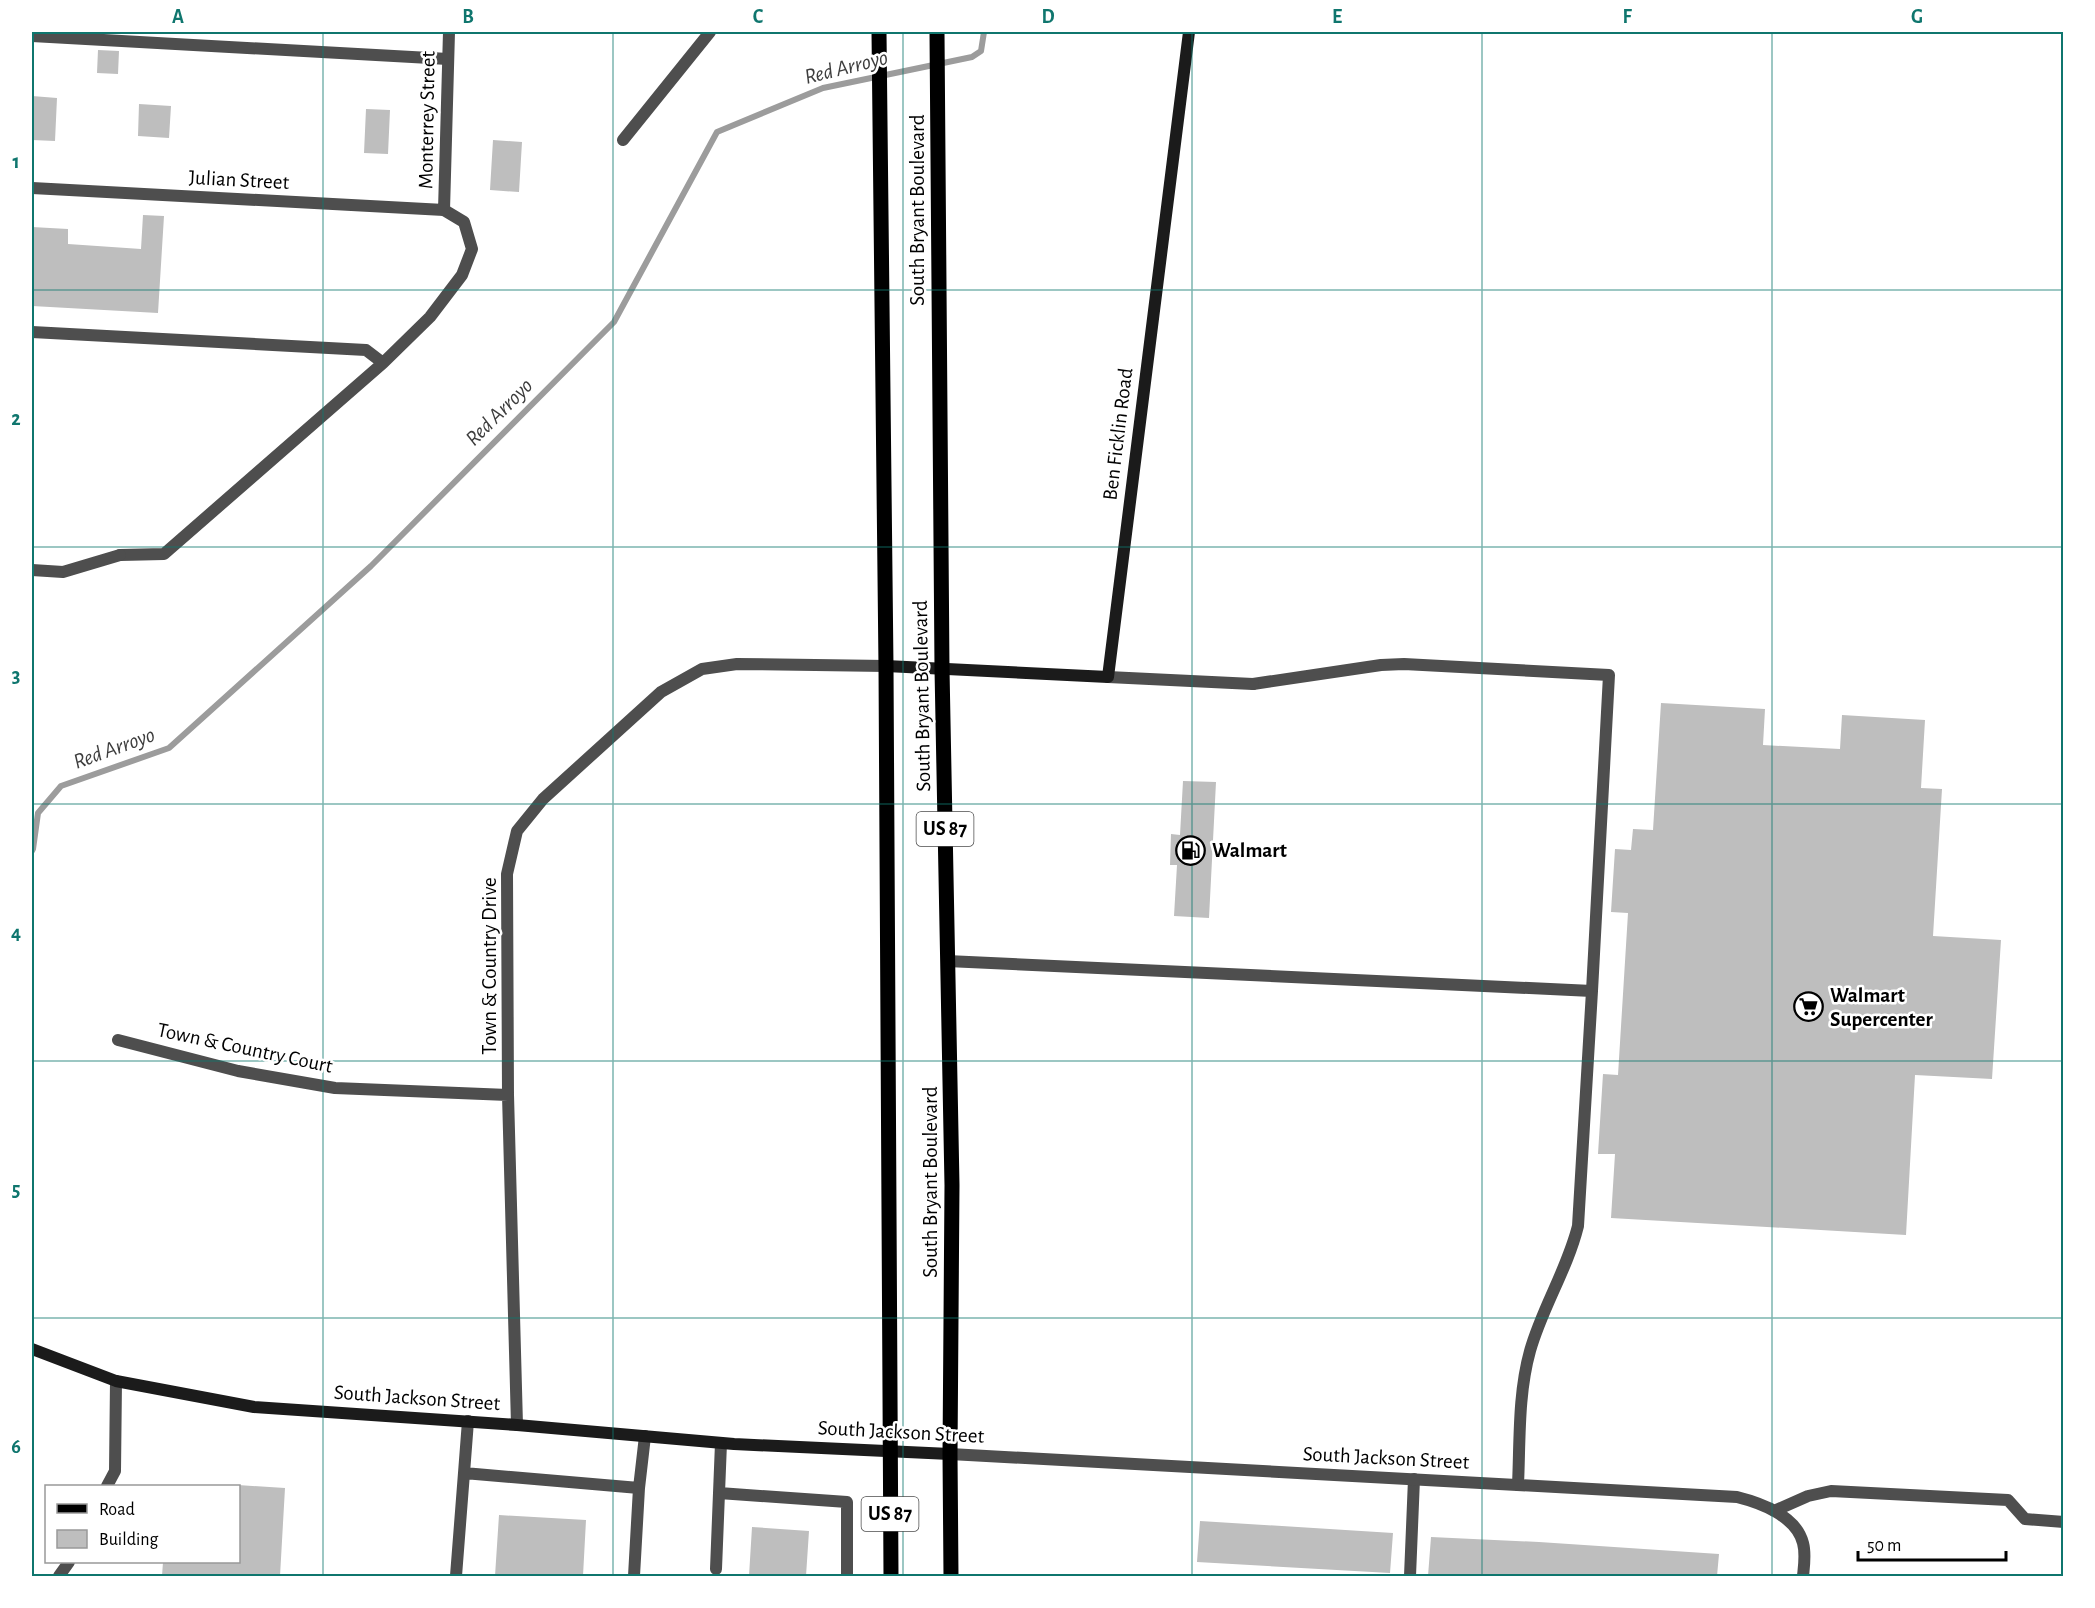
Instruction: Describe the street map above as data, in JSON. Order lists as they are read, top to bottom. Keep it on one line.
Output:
{"streets":{"main road":["South Bryant Boulevard","Ben Ficklin Road","US 87","South Jackson Street"],"street":["Monterrey Street","Julian Street","Town & Country Drive","Town & Country Court"]},"crossings":[["Monterrey Street","Julian Street"],["South Bryant Boulevard","Town & Country Drive"],["South Bryant Boulevard","South Jackson Street"],["Town & Country Drive","Town & Country Court"],["Town & Country Drive","South Jackson Street"]],"water":["Red Arroyo"],"places":{"fuel station":["Walmart"],"supermarket":["Walmart Supercenter"]},"legend":["Road","Building"],"scale_bar":"50 m","grid":{"columns":["A","B","C","D","E","F","G"],"rows":["1","2","3","4","5","6"]}}
